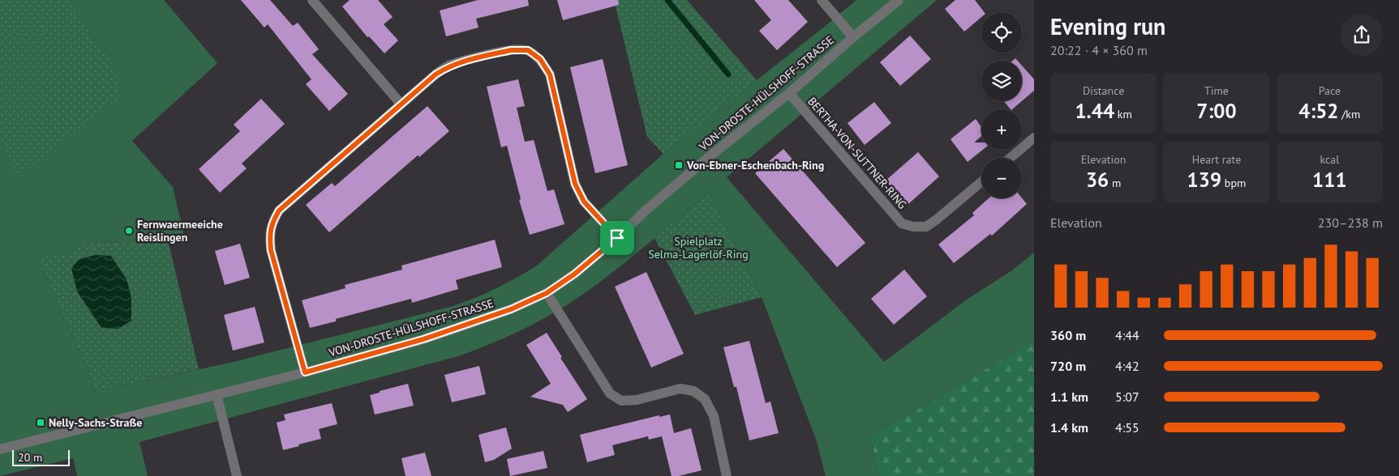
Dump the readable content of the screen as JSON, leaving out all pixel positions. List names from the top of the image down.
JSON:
{
  "streets": {
    "street": ["VON-DROSTE-HÜLSHOFF-STRASSE", "BERTHA-VON-SUTTNER-RING"]
  },
  "crossings": [
    ["VON-DROSTE-HÜLSHOFF-STRASSE", "BERTHA-VON-SUTTNER-RING"]
  ],
  "parks": ["Spielplatz Selma-Lagerlöf-Ring"],
  "places": {
    "transit": ["Von-Ebner-Eschenbach-Ring", "Nelly-Sachs-Straße"],
    "other": ["Fernwaermeeiche Reislingen"]
  },
  "scale_bar": "20 m",
  "page": {
    "heading": ["Evening run", "20:22 · 4 × 360 m"],
    "map_buttons": ["+", "−"],
    "stats": [
      ["Distance", "1.44 km"],
      ["Time", "7:00"],
      ["Pace", "4:52 /km"],
      ["Elevation", "36 m"],
      ["Heart rate", "139 bpm"],
      ["kcal", "111"]
    ],
    "chart": ["Elevation", "230–238 m"],
    "list": [
      {
        "name": "360 m",
        "note": "4:44"
      },
      {
        "name": "720 m",
        "note": "4:42"
      },
      {
        "name": "1.1 km",
        "note": "5:07"
      },
      {
        "name": "1.4 km",
        "note": "4:55"
      }
    ],
    "scale": "20 m"
  }
}
